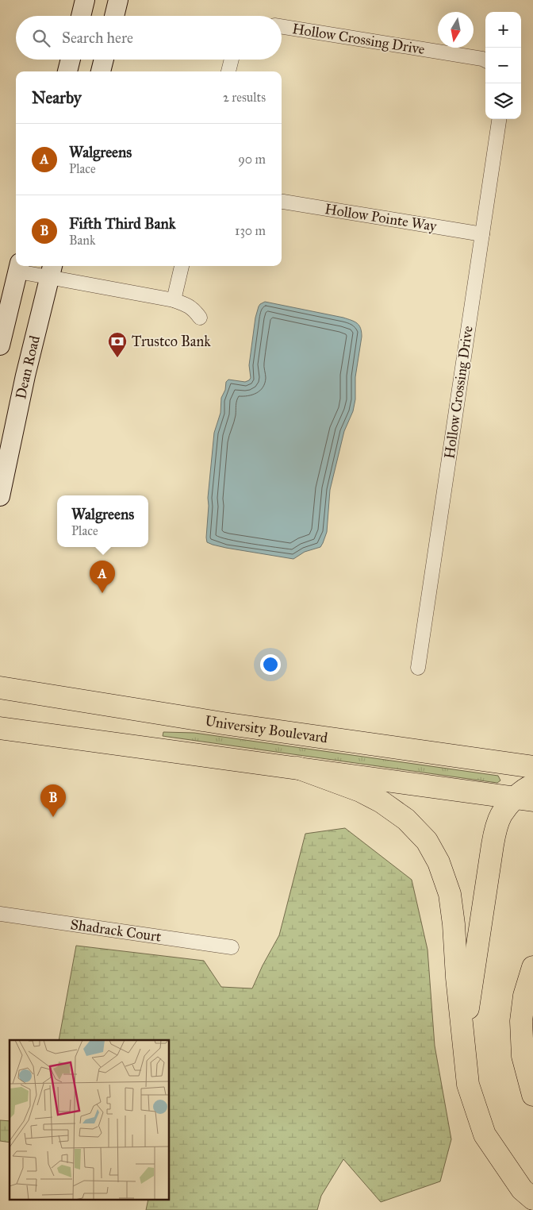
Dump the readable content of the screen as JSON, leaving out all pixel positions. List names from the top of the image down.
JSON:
{
  "streets": {
    "main road": ["Dean Road", "University Boulevard"],
    "street": ["Hollow Crossing Drive", "Hollow Pointe Way", "Shadrack Court"]
  },
  "crossings": [
    ["Hollow Crossing Drive", "Hollow Pointe Way"]
  ],
  "places": {
    "bank": ["Trustco Bank"]
  },
  "north": "bottom",
  "page": {
    "map_buttons": ["+", "−"],
    "search": "Search here",
    "heading": ["Nearby", "2 results"],
    "list": [
      {
        "mark": "A",
        "name": "Walgreens",
        "note": "Place",
        "value": "90 m"
      },
      {
        "mark": "B",
        "name": "Fifth Third Bank",
        "note": "Bank",
        "value": "130 m"
      }
    ],
    "popup": ["Walgreens", "Place"],
    "pins": ["A", "B"]
  }
}
